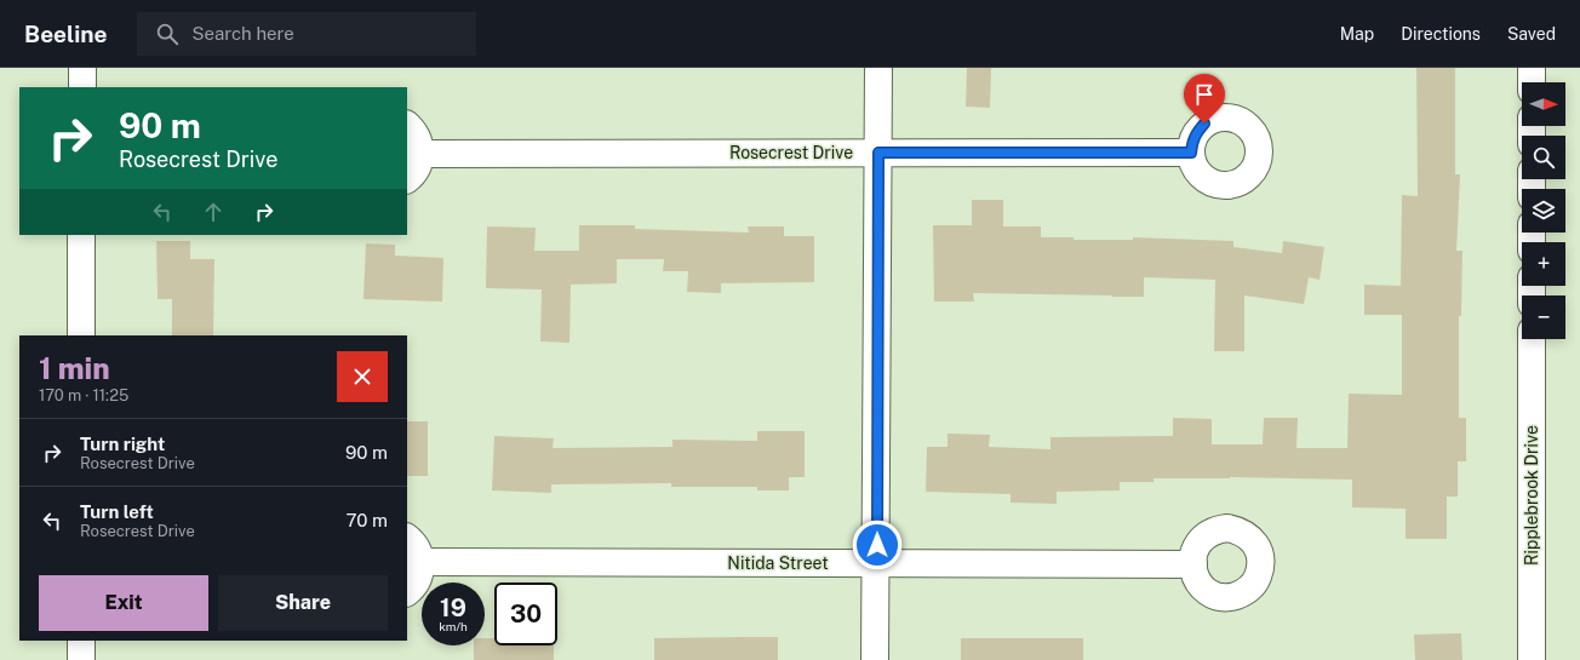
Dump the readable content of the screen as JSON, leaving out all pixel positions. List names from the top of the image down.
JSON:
{
  "streets": {
    "street": ["Rosecrest Drive", "Ripplebrook Drive", "Nitida Street"]
  },
  "north": "right",
  "page": {
    "header": "Beeline",
    "search": "Search here",
    "nav": ["Map", "Directions", "Saved"],
    "map_buttons": ["+", "−"],
    "turn": ["90 m", "Rosecrest Drive"],
    "heading": ["1 min", "170 m · 11:25"],
    "list": [
      {
        "name": "Turn right",
        "note": "Rosecrest Drive",
        "value": "90 m"
      },
      {
        "name": "Turn left",
        "note": "Rosecrest Drive",
        "value": "70 m"
      }
    ],
    "buttons": ["Exit", "Share"],
    "speed": "19 km/h",
    "limit": "30"
  }
}
